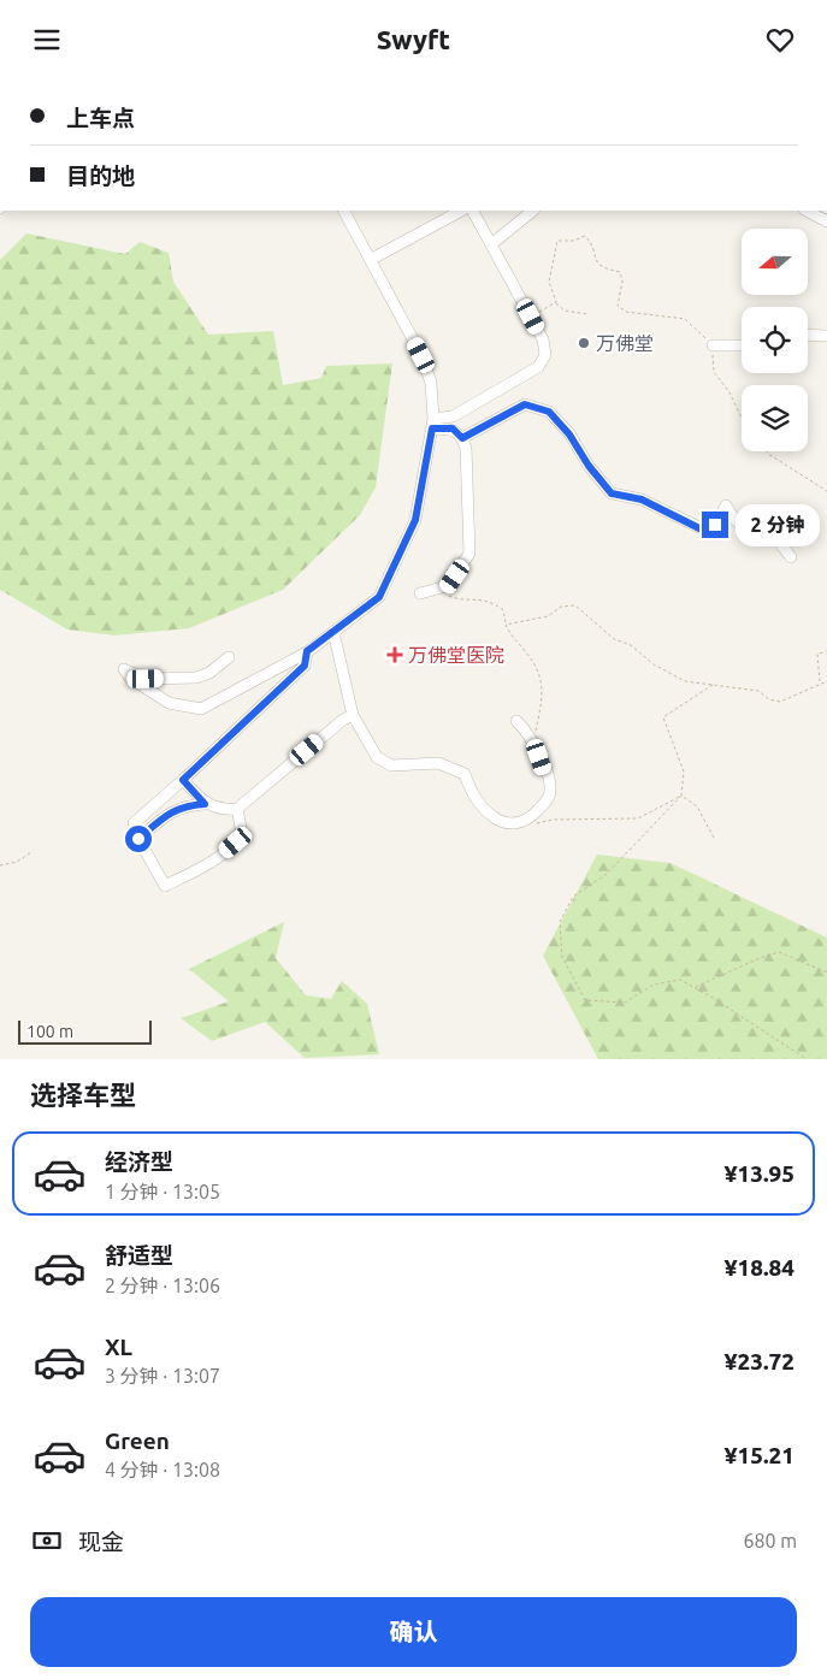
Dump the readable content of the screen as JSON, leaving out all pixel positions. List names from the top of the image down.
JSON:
{
  "places": {
    "other": ["万佛堂"],
    "health": ["万佛堂医院"]
  },
  "scale_bar": "100 m",
  "north": "left",
  "page": {
    "header": "Swyft",
    "banner": ["上车点", "目的地"],
    "bubble": "2 分钟",
    "scale": "100 m",
    "heading": "选择车型",
    "list": [
      {
        "name": "经济型",
        "note": "1 分钟 · 13:05",
        "value": "¥13.95"
      },
      {
        "name": "舒适型",
        "note": "2 分钟 · 13:06",
        "value": "¥18.84"
      },
      {
        "name": "XL",
        "note": "3 分钟 · 13:07",
        "value": "¥23.72"
      },
      {
        "name": "Green",
        "note": "4 分钟 · 13:08",
        "value": "¥15.21"
      }
    ],
    "pay": ["现金", "680 m"],
    "buttons": "确认"
  }
}
